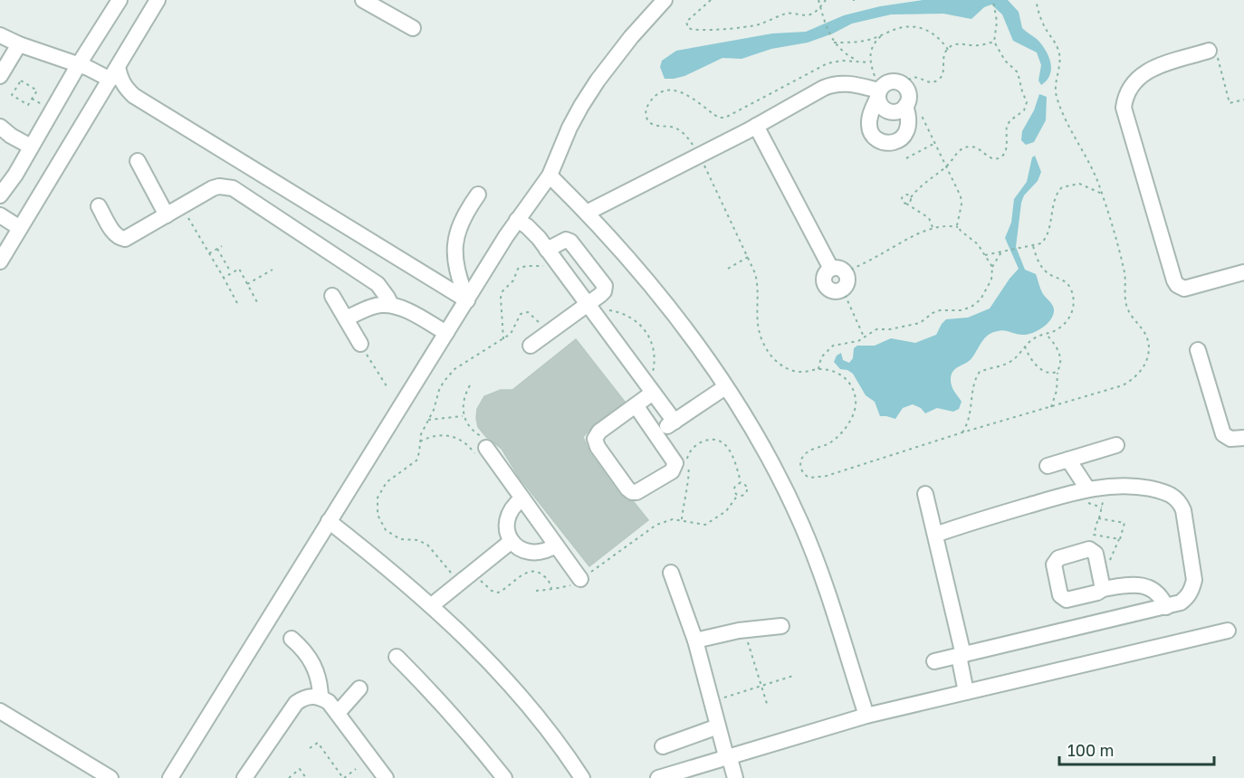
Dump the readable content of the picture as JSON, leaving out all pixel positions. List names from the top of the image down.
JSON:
{
  "scale_bar": "100 m"
}
